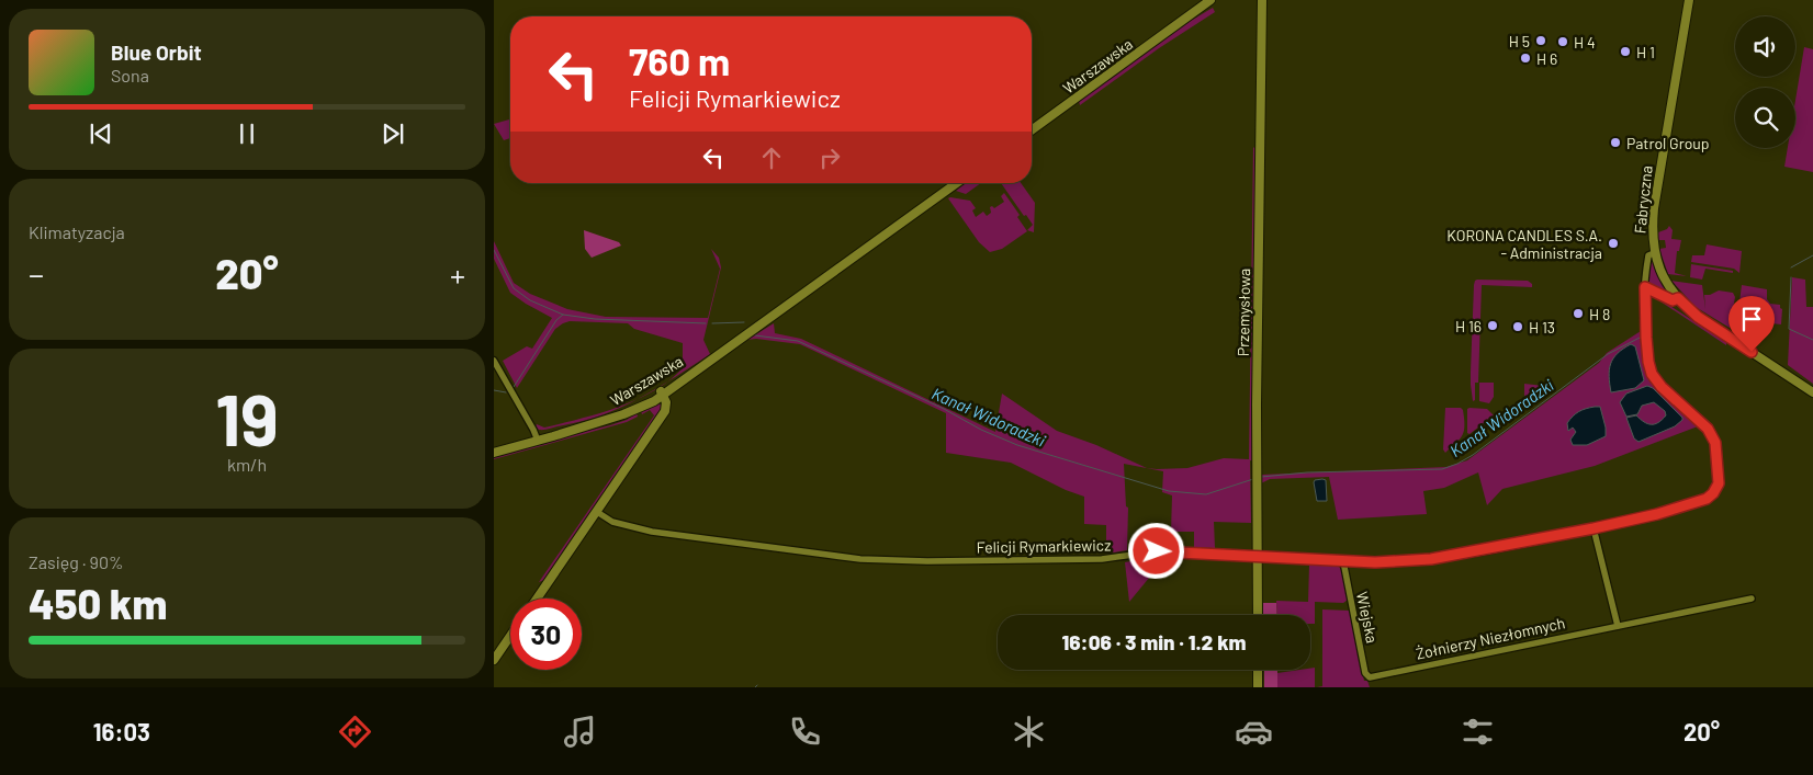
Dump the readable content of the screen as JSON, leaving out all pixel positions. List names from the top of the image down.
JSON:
{
  "streets": {
    "street": [
      "Warszawska",
      "Fabryczna",
      "Przemysłowa",
      "Felicji Rymarkiewicz",
      "Wiejska",
      "Żołnierzy Niezłomnych"
    ]
  },
  "crossings": [
    ["Fabryczna", "Felicji Rymarkiewicz"],
    ["Przemysłowa", "Felicji Rymarkiewicz"],
    ["Felicji Rymarkiewicz", "Wiejska"],
    ["Wiejska", "Żołnierzy Niezłomnych"]
  ],
  "water": ["Kanał Widoradzki"],
  "places": [
    "H 5",
    "H 4",
    "H 1",
    "H 6",
    "Patrol Group",
    "KORONA CANDLES S.A. - Administracja",
    "H 8",
    "H 16",
    "H 13"
  ],
  "page": {
    "turn": ["760 m", "Felicji Rymarkiewicz"],
    "song": ["Blue Orbit", "Sona"],
    "tile": [
      "Klimatyzacja",
      ["19", "km/h"],
      ["Zasięg · 90%", "450 km"]
    ],
    "heat": ["−", "20°", "+"],
    "limit": "30",
    "trip": "16:06 · 3 min · 1.2 km",
    "tabs": ["16:03", "20°"]
  }
}
